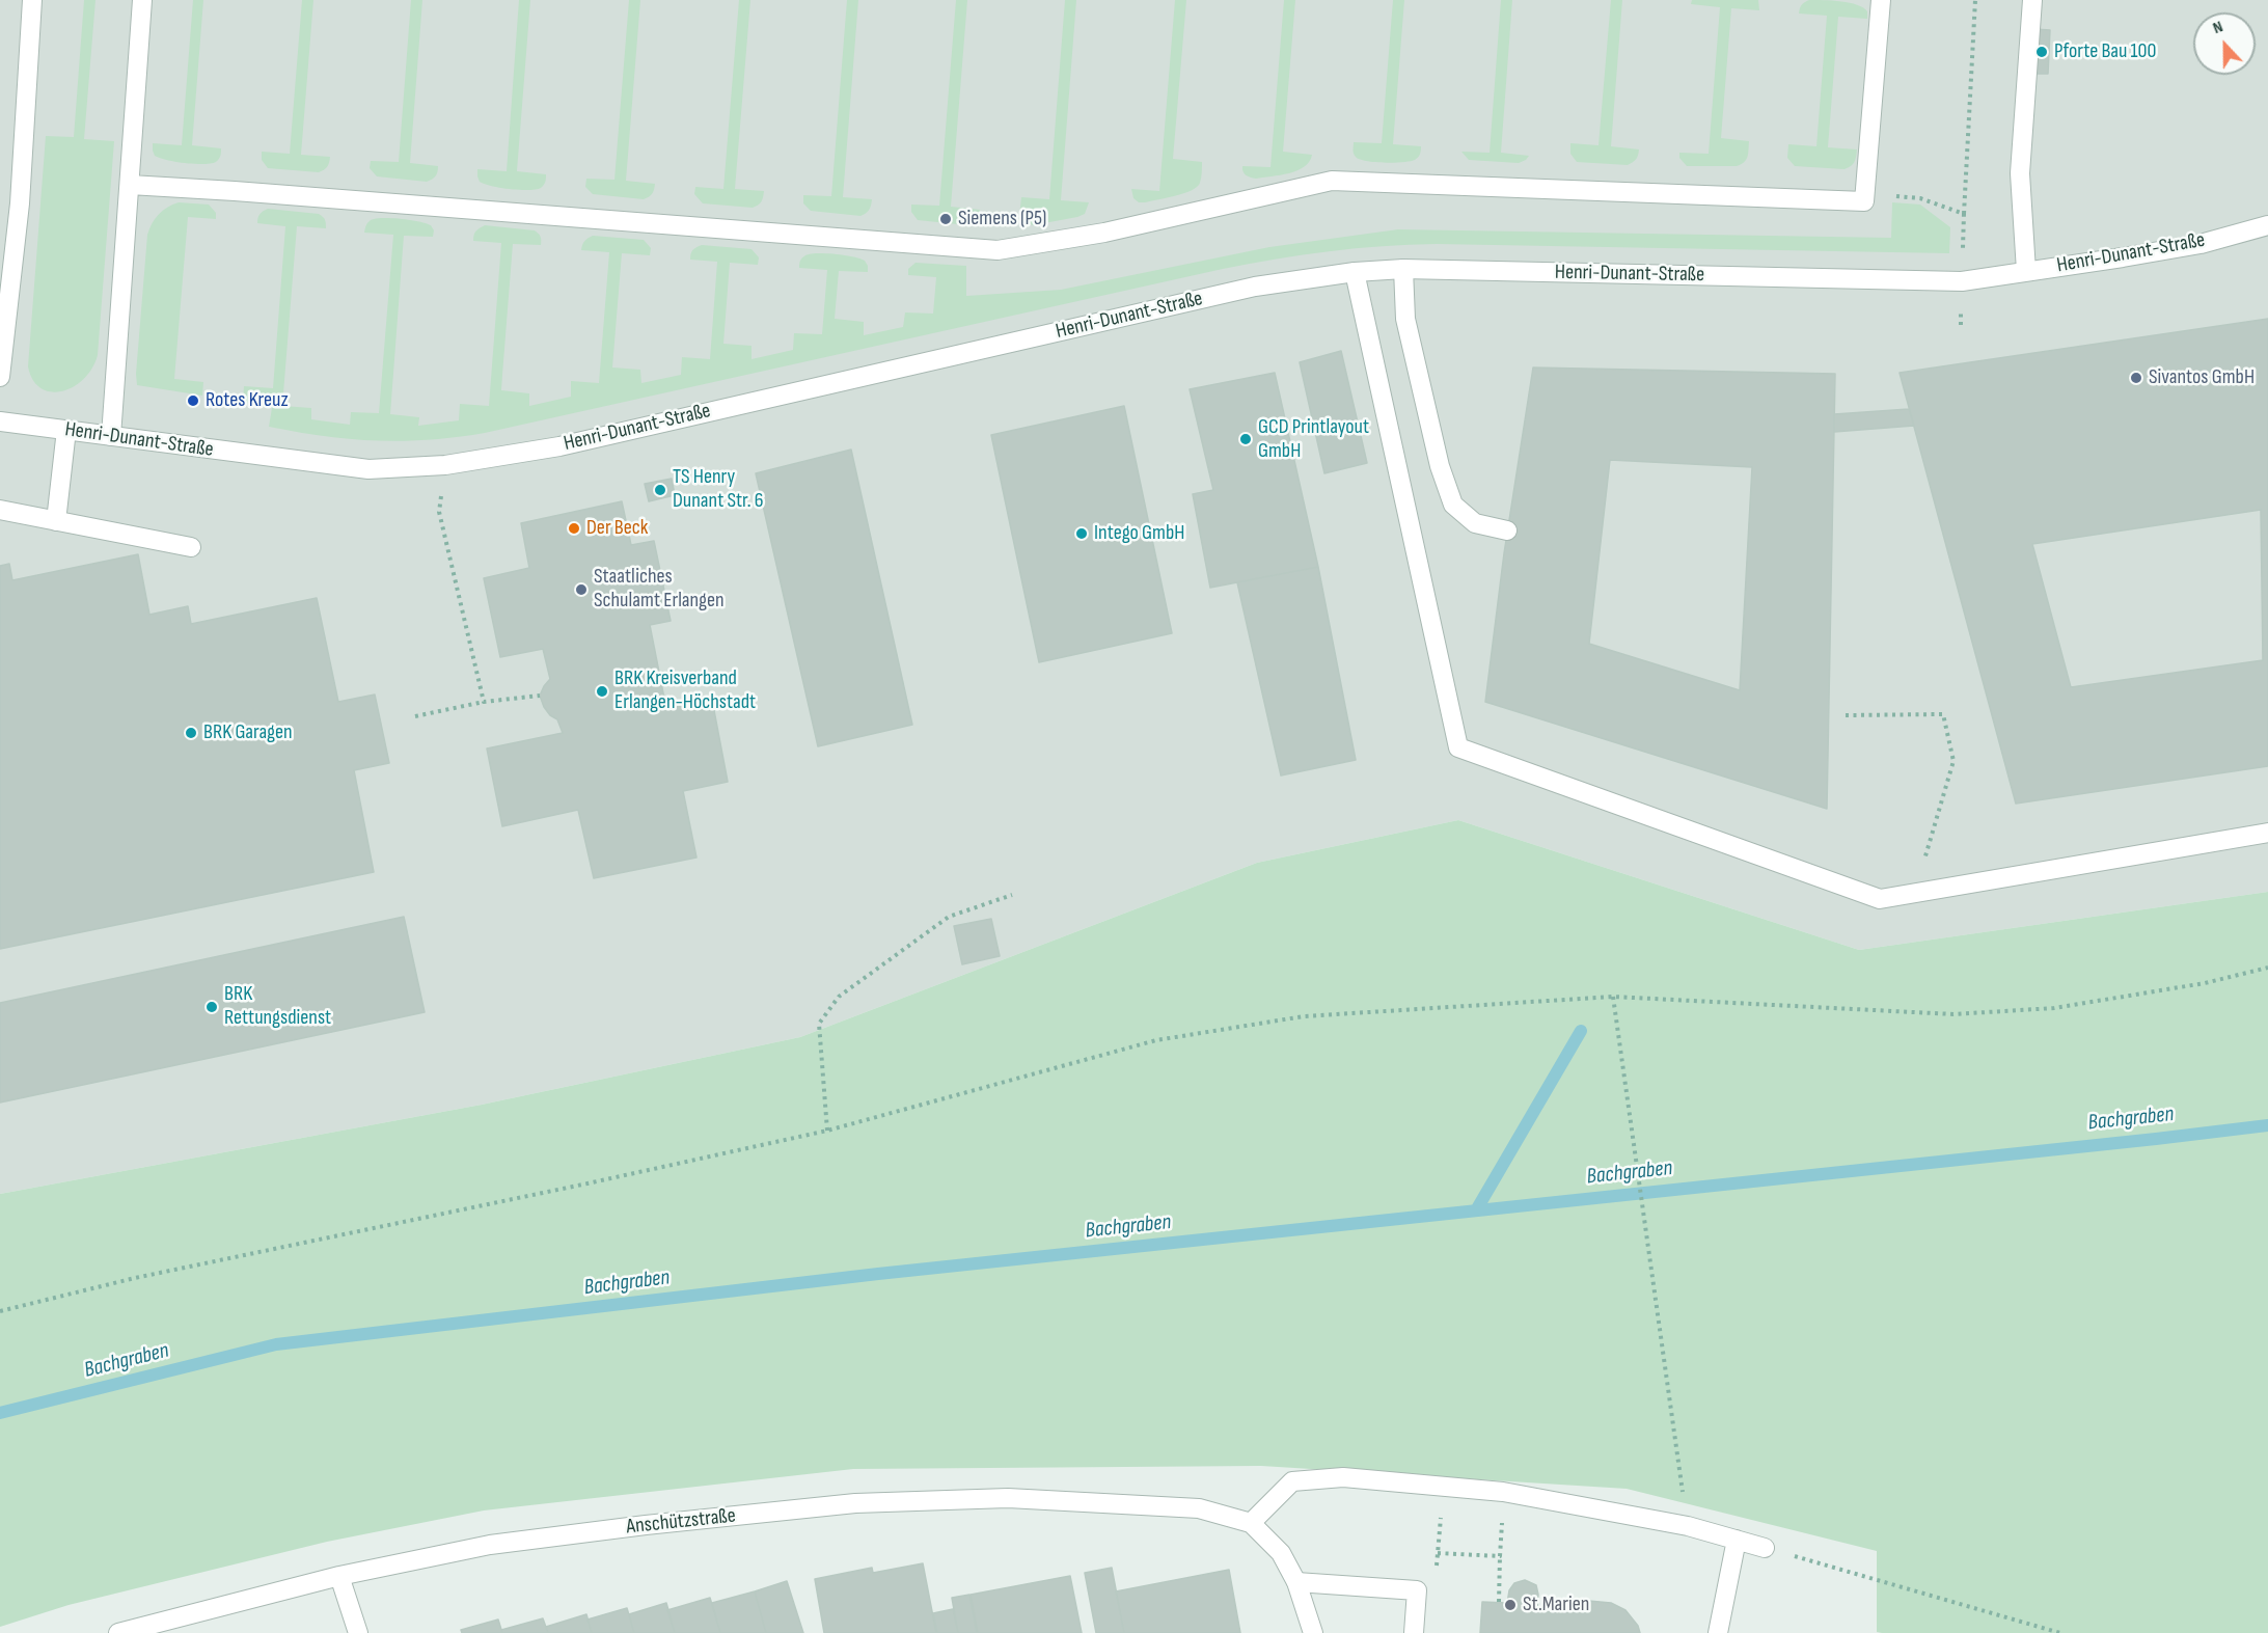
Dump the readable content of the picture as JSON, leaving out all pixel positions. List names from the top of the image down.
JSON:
{
  "streets": {
    "street": ["Henri-Dunant-Straße", "Anschützstraße"]
  },
  "water": ["Bachgraben"],
  "places": [
    "Pforte Bau 100",
    "Siemens (P5)",
    "Sivantos GmbH",
    "Rotes Kreuz",
    "GCD Printlayout GmbH",
    "TS Henry Dunant Str. 6",
    "Der Beck",
    "Intego GmbH",
    "Staatliches Schulamt Erlangen",
    "BRK Kreisverband Erlangen-Höchstadt",
    "BRK Garagen",
    "BRK Rettungsdienst",
    "St.Marien"
  ],
  "north": "top"
}
